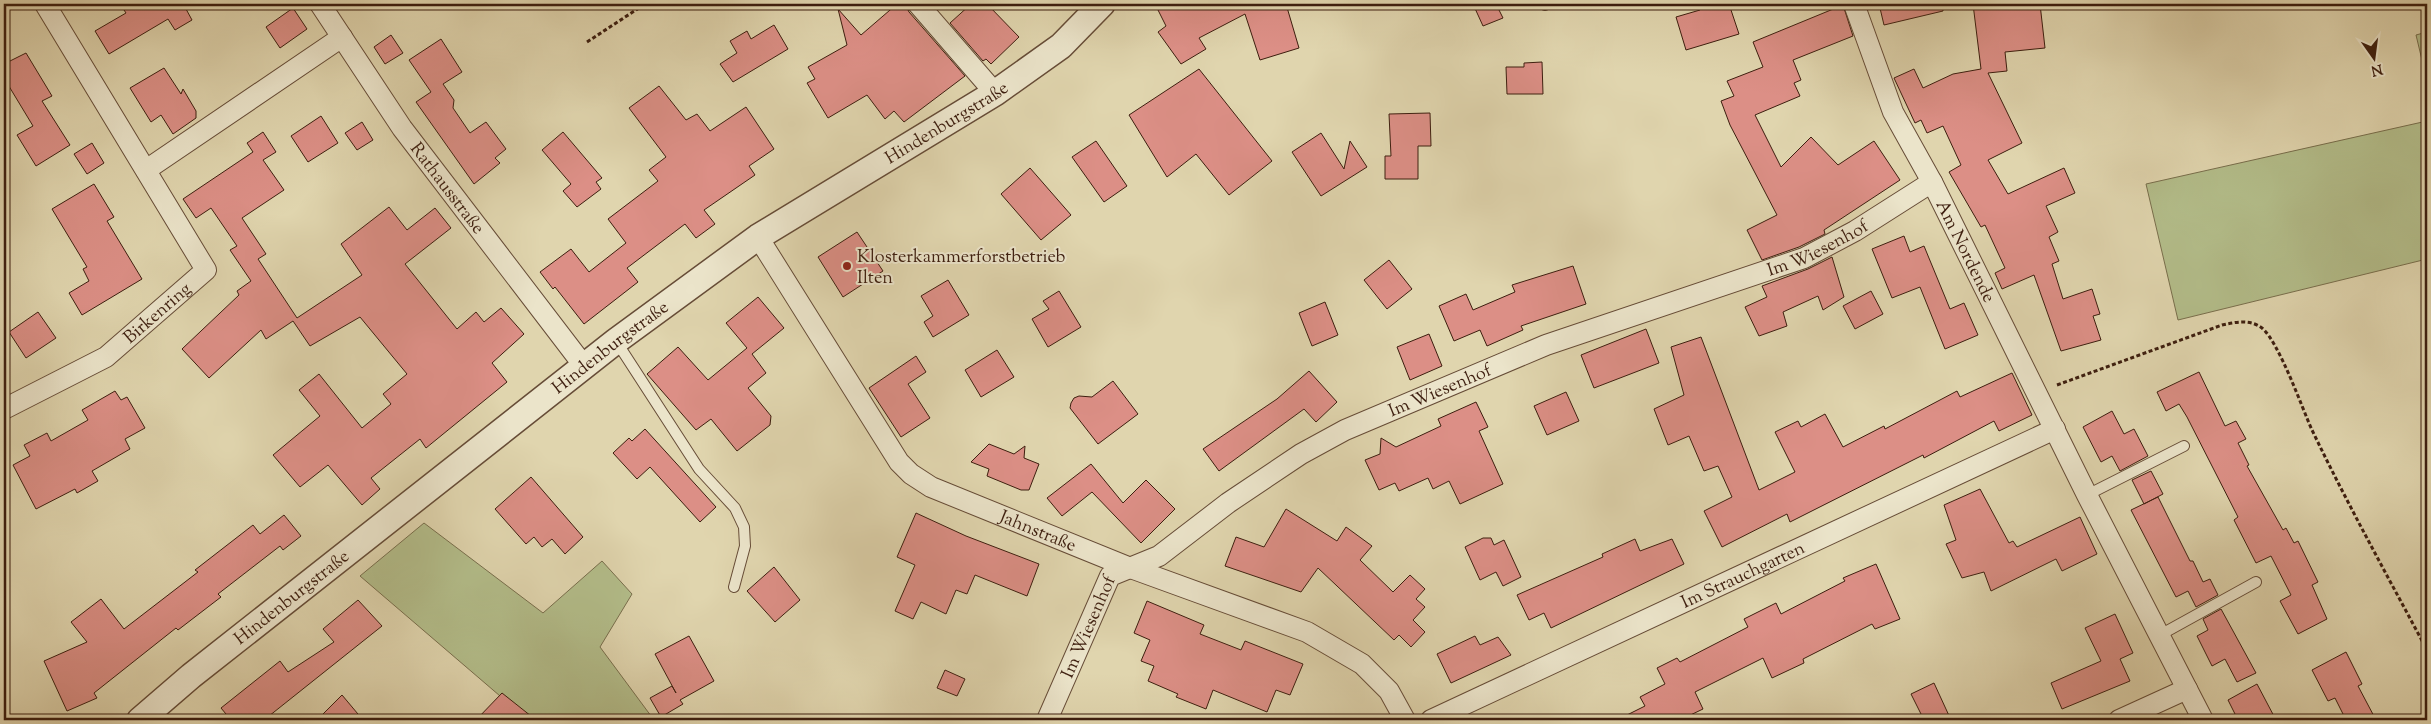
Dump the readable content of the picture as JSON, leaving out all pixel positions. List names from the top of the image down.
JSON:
{
  "streets": {
    "street": [
      "Hindenburgstraße",
      "Rathausstraße",
      "Im Wiesenhof",
      "Am Nordende",
      "Birkenring",
      "Jahnstraße",
      "Im Strauchgarten"
    ]
  },
  "crossings": [
    ["Hindenburgstraße", "Rathausstraße"],
    ["Hindenburgstraße", "Jahnstraße"],
    ["Im Wiesenhof", "Am Nordende"],
    ["Im Wiesenhof", "Jahnstraße"],
    ["Am Nordende", "Im Strauchgarten"]
  ],
  "places": ["Klosterkammerforstbetrieb Ilten"],
  "north": "bottom"
}
